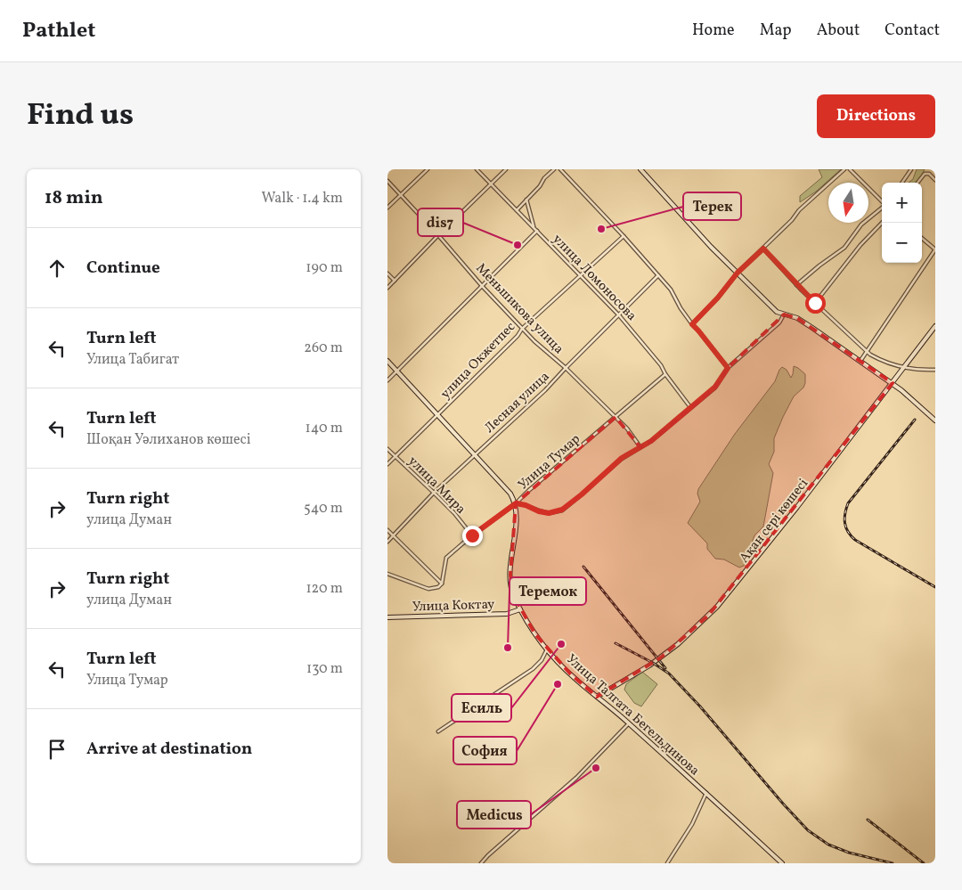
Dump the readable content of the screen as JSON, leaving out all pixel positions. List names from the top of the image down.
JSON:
{
  "streets": {
    "street": [
      "улица Ломоносова",
      "Меньшикова улица",
      "улица Окжетпес",
      "Лесная улица",
      "Улица Тумар",
      "улица Мира",
      "Ақан сері көшесі",
      "Улица Коктау",
      "Улица Талгата Бегельдинова"
    ]
  },
  "crossings": [
    ["улица Ломоносова", "улица Окжетпес"],
    ["улица Ломоносова", "Лесная улица"],
    ["улица Ломоносова", "Улица Тумар"],
    ["Меньшикова улица", "улица Окжетпес"],
    ["Меньшикова улица", "Лесная улица"],
    ["Меньшикова улица", "Улица Тумар"],
    ["улица Окжетпес", "улица Мира"],
    ["Лесная улица", "улица Мира"],
    ["Улица Тумар", "улица Мира"],
    ["Улица Тумар", "Улица Талгата Бегельдинова"],
    ["Ақан сері көшесі", "Улица Талгата Бегельдинова"],
    ["Улица Коктау", "Улица Талгата Бегельдинова"]
  ],
  "places": [
    "Терек",
    "dis7",
    "Есиль",
    "Теремок",
    "София",
    "Medicus"
  ],
  "north": "bottom",
  "page": {
    "header": "Pathlet",
    "nav": [
      "Home",
      "Map",
      "About",
      "Contact"
    ],
    "title": "Find us",
    "buttons": "Directions",
    "heading": ["18 min", "Walk · 1.4 km"],
    "map_buttons": ["+", "−"],
    "list": [
      ["Continue", "190 m"],
      ["Turn left", "Улица Табигат", "260 m"],
      ["Turn left", "Шоқан Уәлиханов көшесі", "140 m"],
      ["Turn right", "улица Думан", "540 m"],
      ["Turn right", "улица Думан", "120 m"],
      ["Turn left", "Улица Тумар", "130 m"],
      "Arrive at destination"
    ]
  }
}
